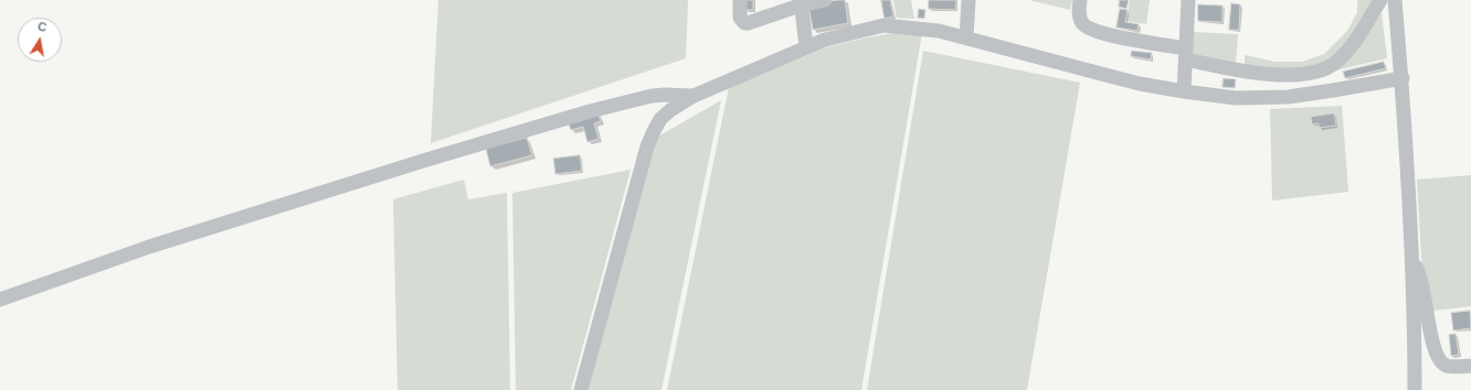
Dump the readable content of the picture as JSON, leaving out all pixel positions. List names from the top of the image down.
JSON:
{
  "north": "top"
}
